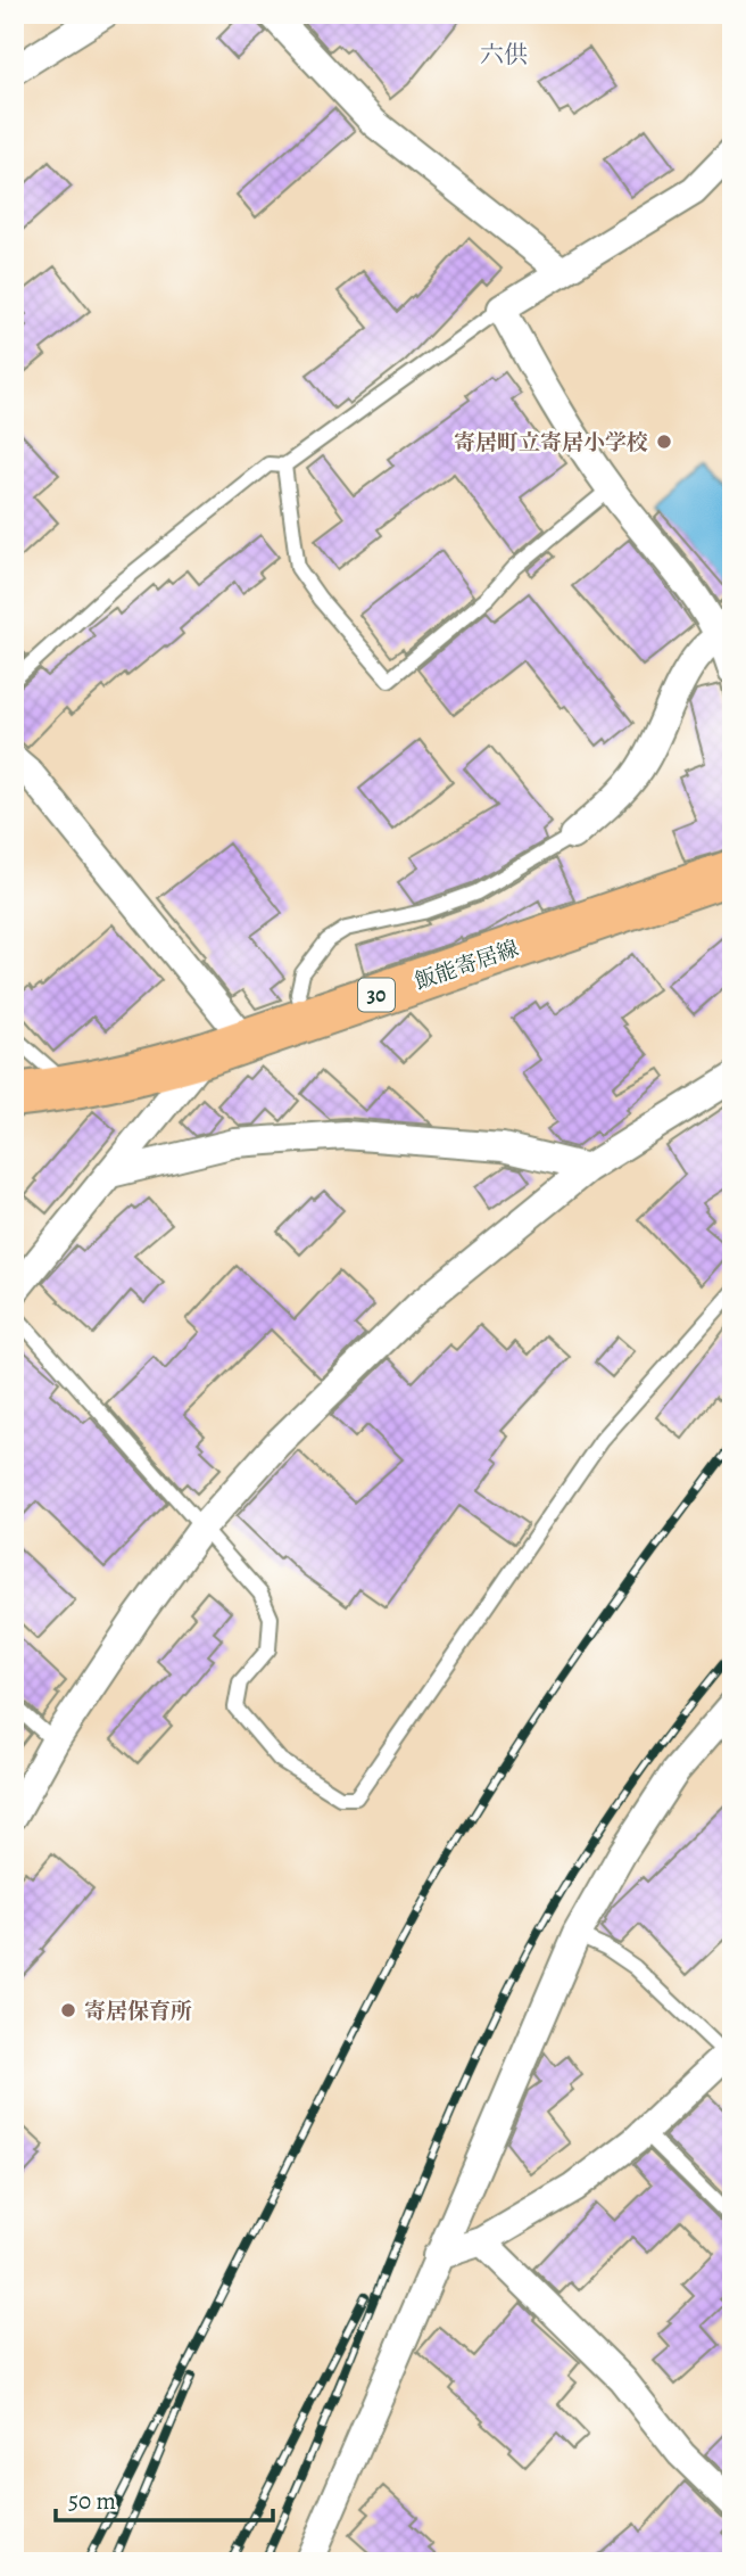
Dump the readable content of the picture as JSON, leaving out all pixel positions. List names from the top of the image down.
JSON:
{
  "streets": {
    "main road": ["飯能寄居線", "30"]
  },
  "districts": ["六供"],
  "places": ["寄居町立寄居小学校", "寄居保育所"],
  "scale_bar": "50 m"
}
